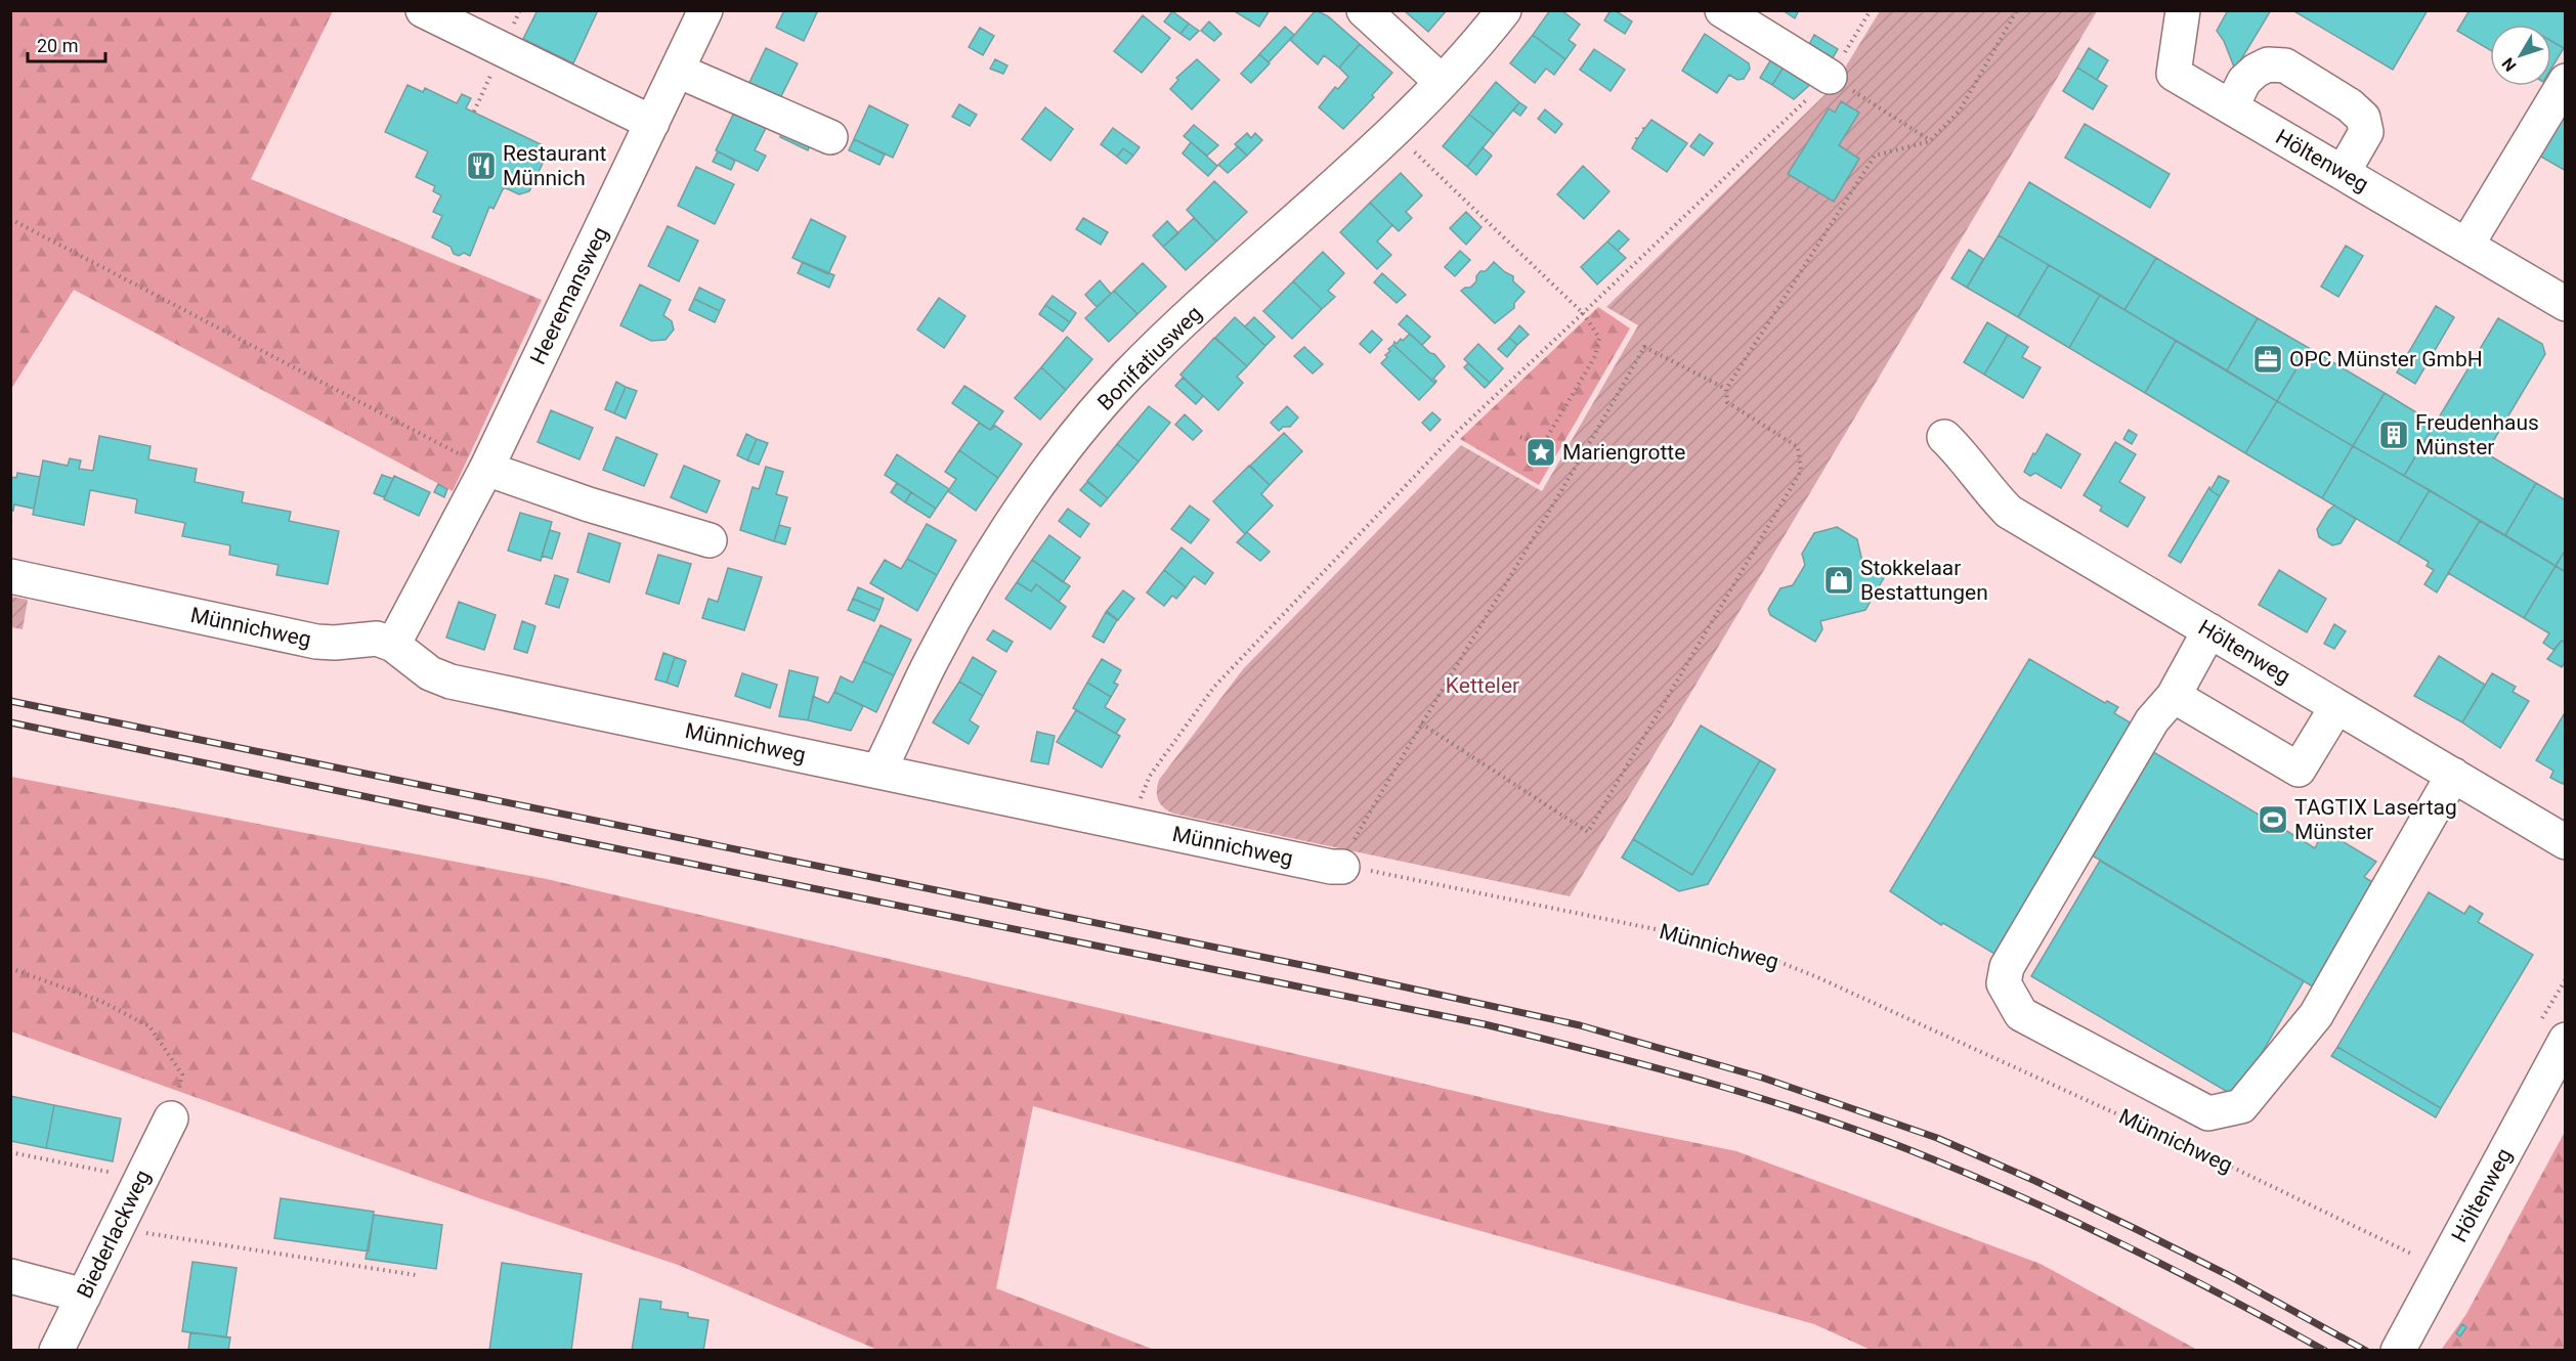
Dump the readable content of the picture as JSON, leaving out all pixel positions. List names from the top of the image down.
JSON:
{
  "streets": {
    "street": [
      "Höltenweg",
      "Heeremansweg",
      "Bonifatiusweg",
      "Münnichweg",
      "Biederlackweg"
    ]
  },
  "crossings": [
    ["Heeremansweg", "Münnichweg"],
    ["Bonifatiusweg", "Münnichweg"]
  ],
  "parks": ["Ketteler"],
  "places": {
    "restaurant": ["Restaurant Münnich"],
    "office": ["OPC Münster GmbH"],
    "building": ["Freudenhaus Münster"],
    "place": ["Mariengrotte"],
    "shop": ["Stokkelaar Bestattungen"],
    "sports": ["TAGTIX Lasertag Münster"]
  },
  "scale_bar": "20 m",
  "north": "bottom left"
}
